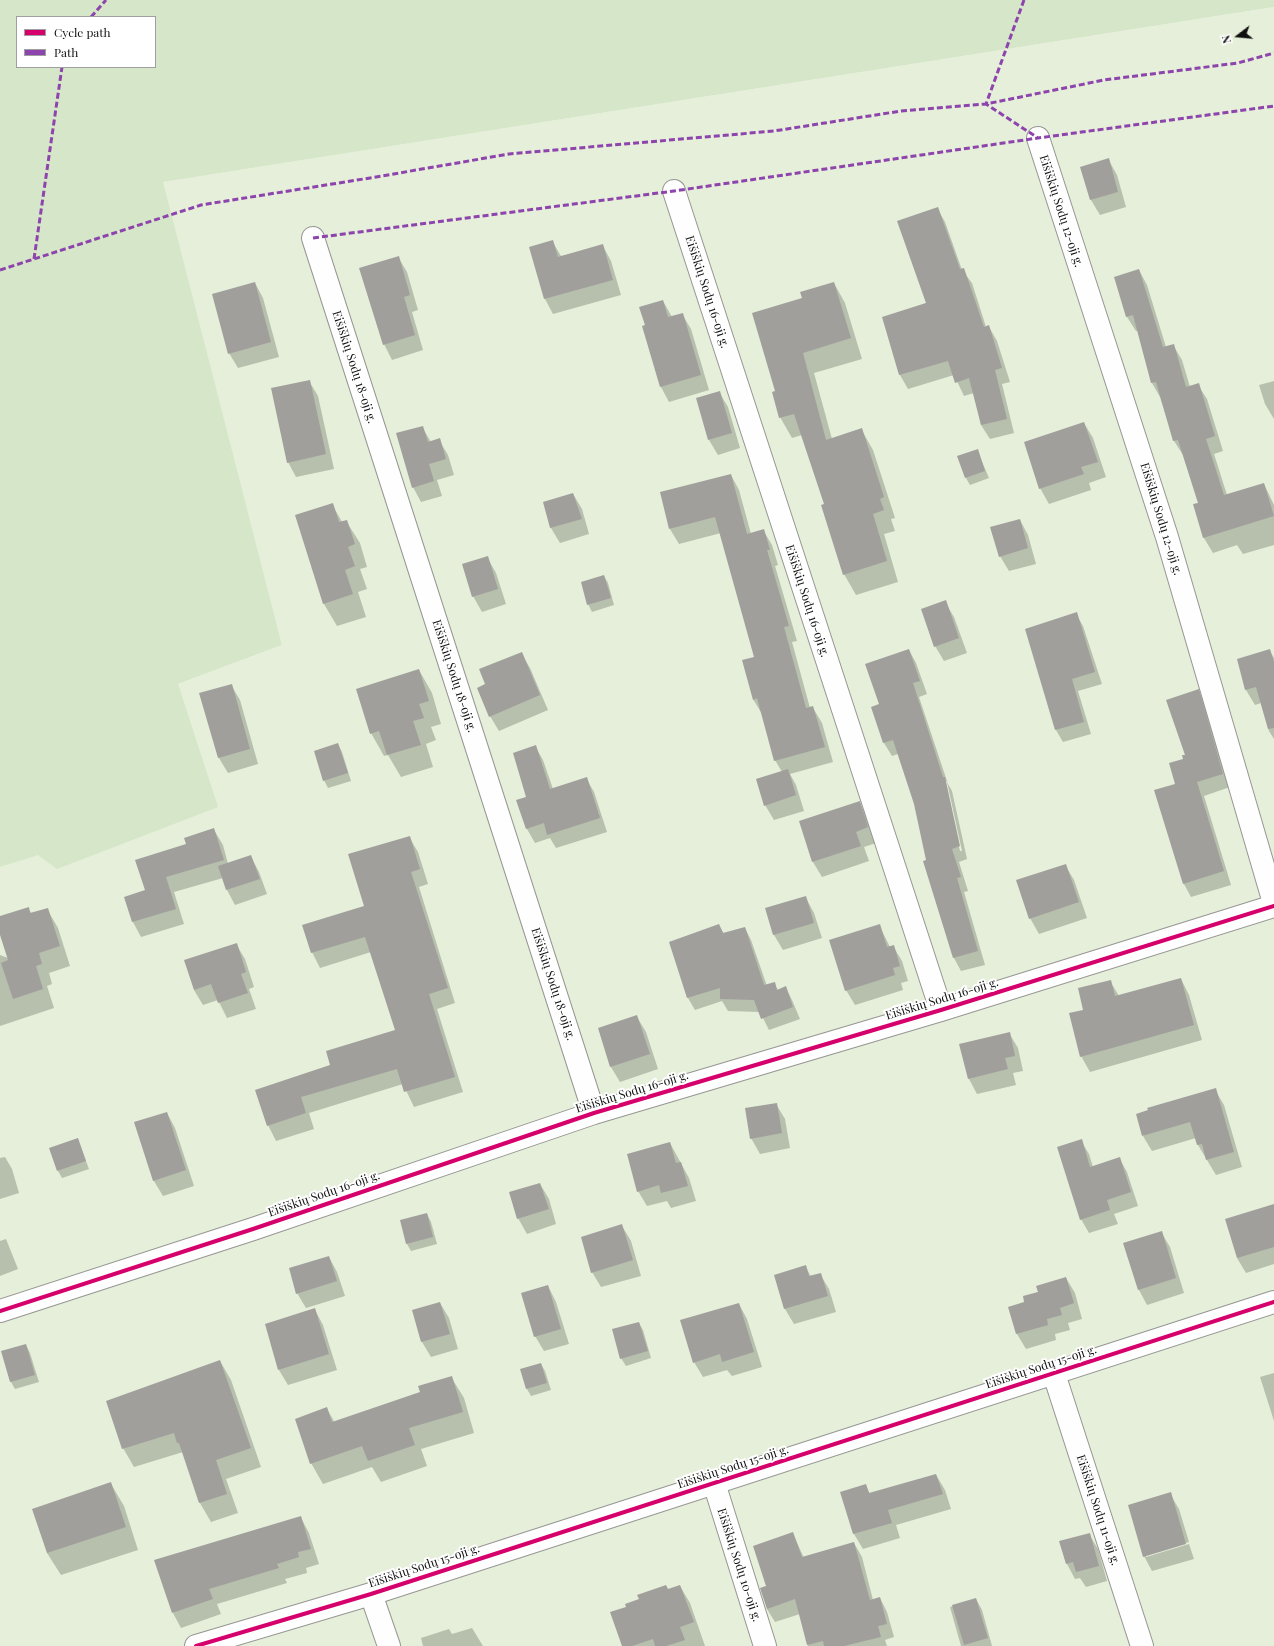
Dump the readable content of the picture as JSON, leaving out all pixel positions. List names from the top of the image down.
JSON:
{
  "streets": {
    "street": [
      "Eišiškių Sodų 12-oji g.",
      "Eišiškių Sodų 16-oji g.",
      "Eišiškių Sodų 18-oji g.",
      "Eišiškių Sodų 15-oji g.",
      "Eišiškių Sodų 11-oji g.",
      "Eišiškių Sodų 10-oji g."
    ]
  },
  "crossings": [
    ["Eišiškių Sodų 16-oji g.", "Eišiškių Sodų 18-oji g."],
    ["Eišiškių Sodų 15-oji g.", "Eišiškių Sodų 11-oji g."],
    ["Eišiškių Sodų 15-oji g.", "Eišiškių Sodų 10-oji g."]
  ],
  "legend": ["Cycle path", "Path"],
  "north": "left"
}
